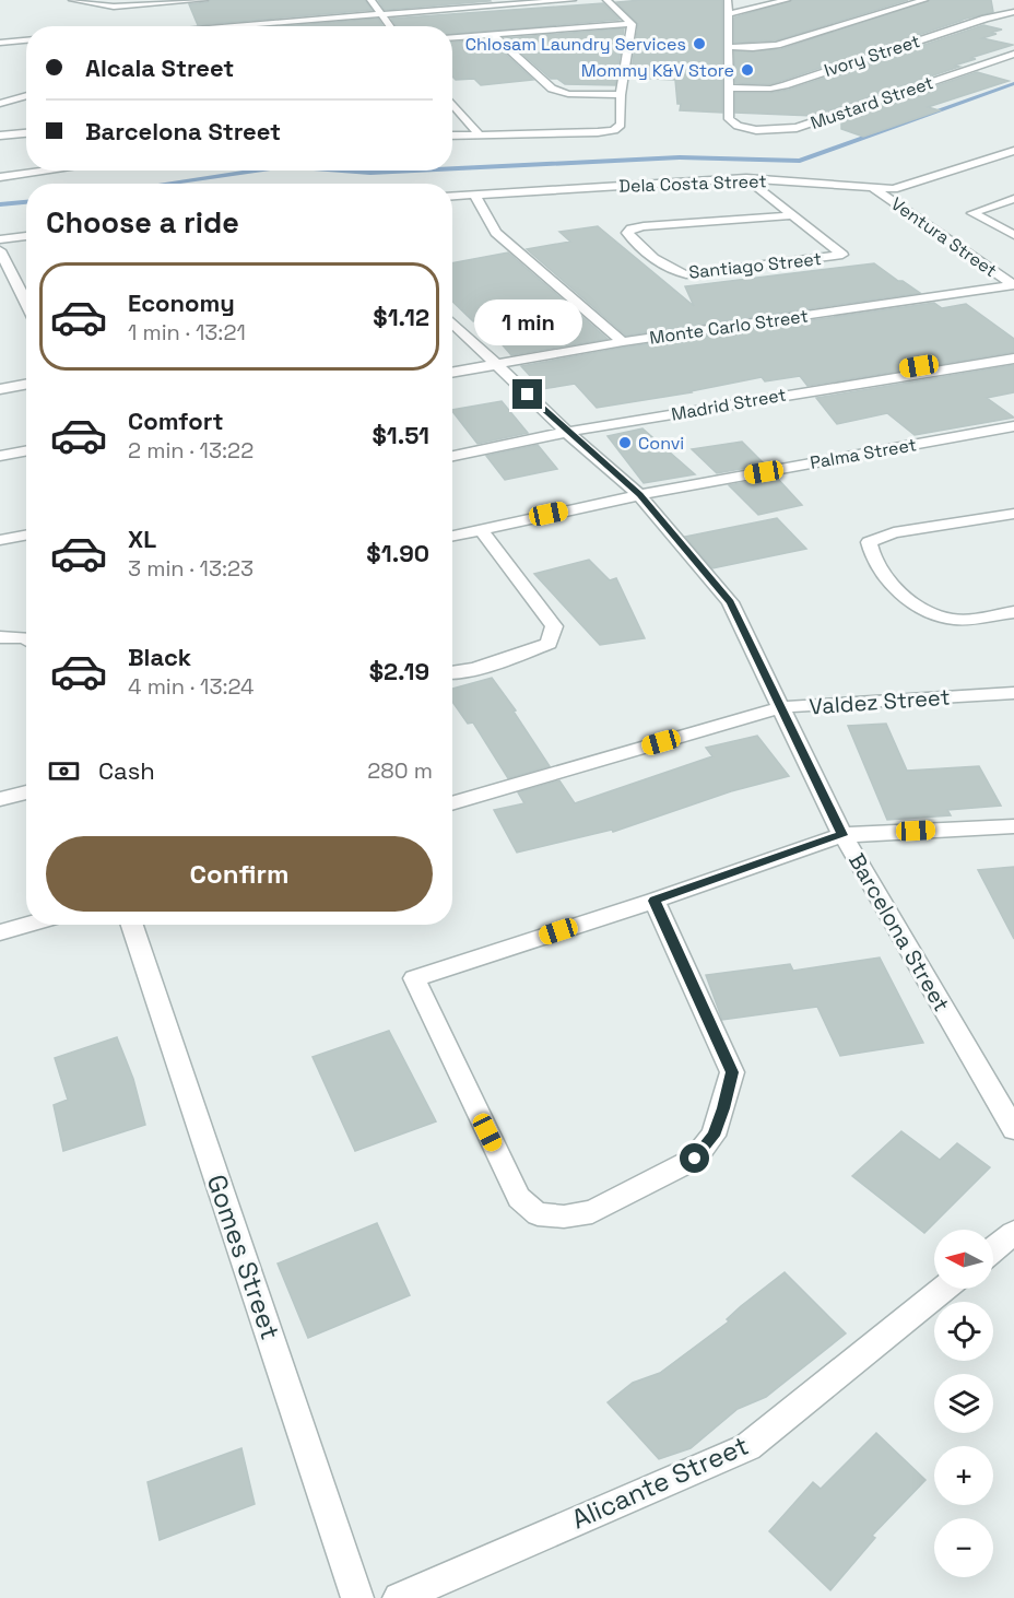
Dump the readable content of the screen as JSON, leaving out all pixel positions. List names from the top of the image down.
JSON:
{
  "streets": {
    "street": [
      "Ivory Street",
      "Mustard Street",
      "Dela Costa Street",
      "Ventura Street",
      "Santiago Street",
      "Monte Carlo Street",
      "Madrid Street",
      "Palma Street",
      "Valdez Street",
      "Barcelona Street",
      "Gomes Street",
      "Alicante Street"
    ]
  },
  "crossings": [
    ["Ivory Street", "Mustard Street"],
    ["Dela Costa Street", "Ventura Street"],
    ["Dela Costa Street", "Santiago Street"],
    ["Ventura Street", "Monte Carlo Street"],
    ["Monte Carlo Street", "Barcelona Street"],
    ["Madrid Street", "Barcelona Street"],
    ["Palma Street", "Barcelona Street"],
    ["Valdez Street", "Barcelona Street"]
  ],
  "places": ["Chlosam Laundry Services", "Mommy K&V Store", "Convi"],
  "north": "left",
  "page": {
    "banner": ["Alcala Street", "Barcelona Street"],
    "heading": "Choose a ride",
    "list": [
      {
        "name": "Economy",
        "note": "1 min · 13:21",
        "value": "$1.12"
      },
      {
        "name": "Comfort",
        "note": "2 min · 13:22",
        "value": "$1.51"
      },
      {
        "name": "XL",
        "note": "3 min · 13:23",
        "value": "$1.90"
      },
      {
        "name": "Black",
        "note": "4 min · 13:24",
        "value": "$2.19"
      }
    ],
    "bubble": "1 min",
    "pay": ["Cash", "280 m"],
    "buttons": "Confirm",
    "map_buttons": ["+", "−"]
  }
}
